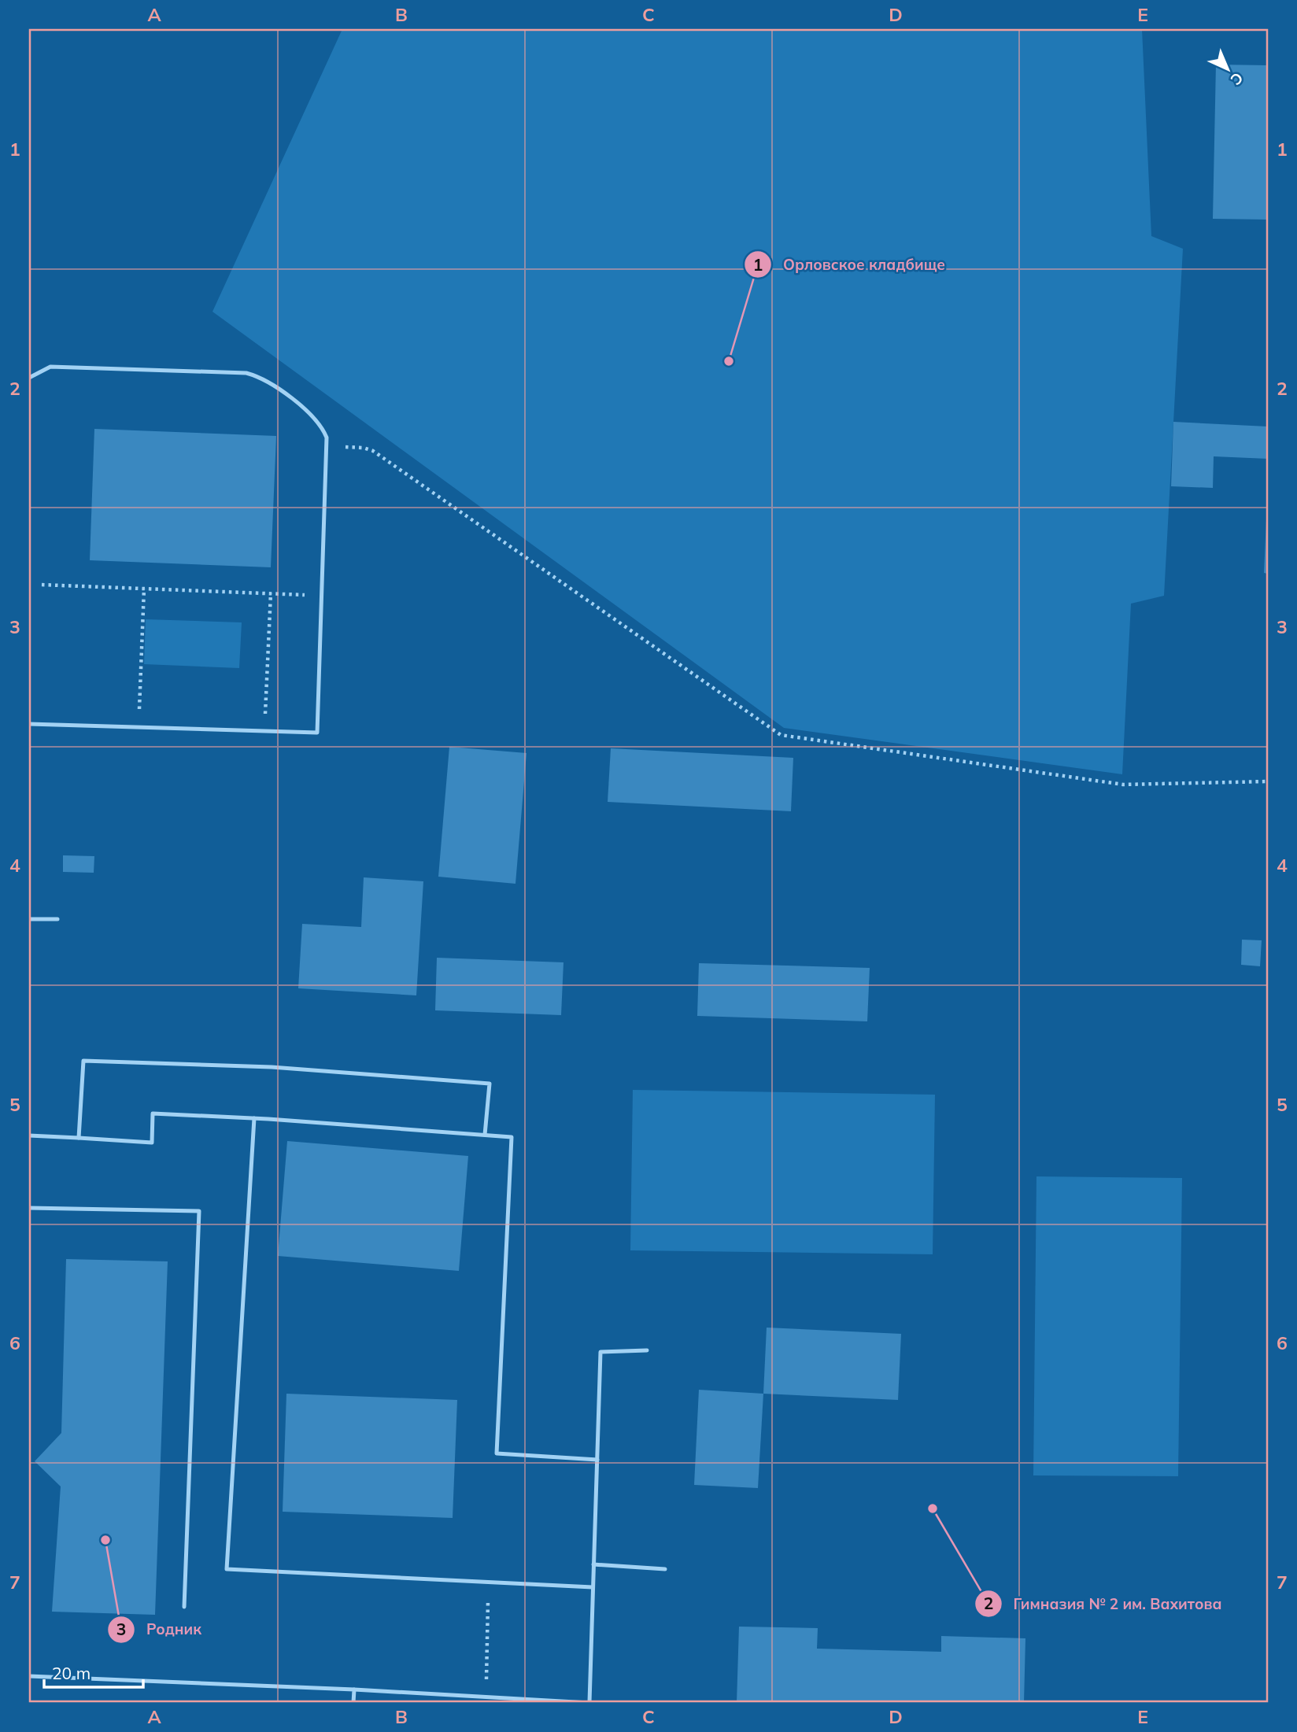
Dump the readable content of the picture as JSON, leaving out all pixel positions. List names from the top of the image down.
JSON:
{
  "places": ["Орловское кладбище", "Гимназия № 2 им. Вахитова", "Родник"],
  "scale_bar": "20 m",
  "north": "bottom right",
  "grid": {
    "columns": [
      "A",
      "B",
      "C",
      "D",
      "E"
    ],
    "rows": [
      "1",
      "2",
      "3",
      "4",
      "5",
      "6",
      "7"
    ]
  }
}
